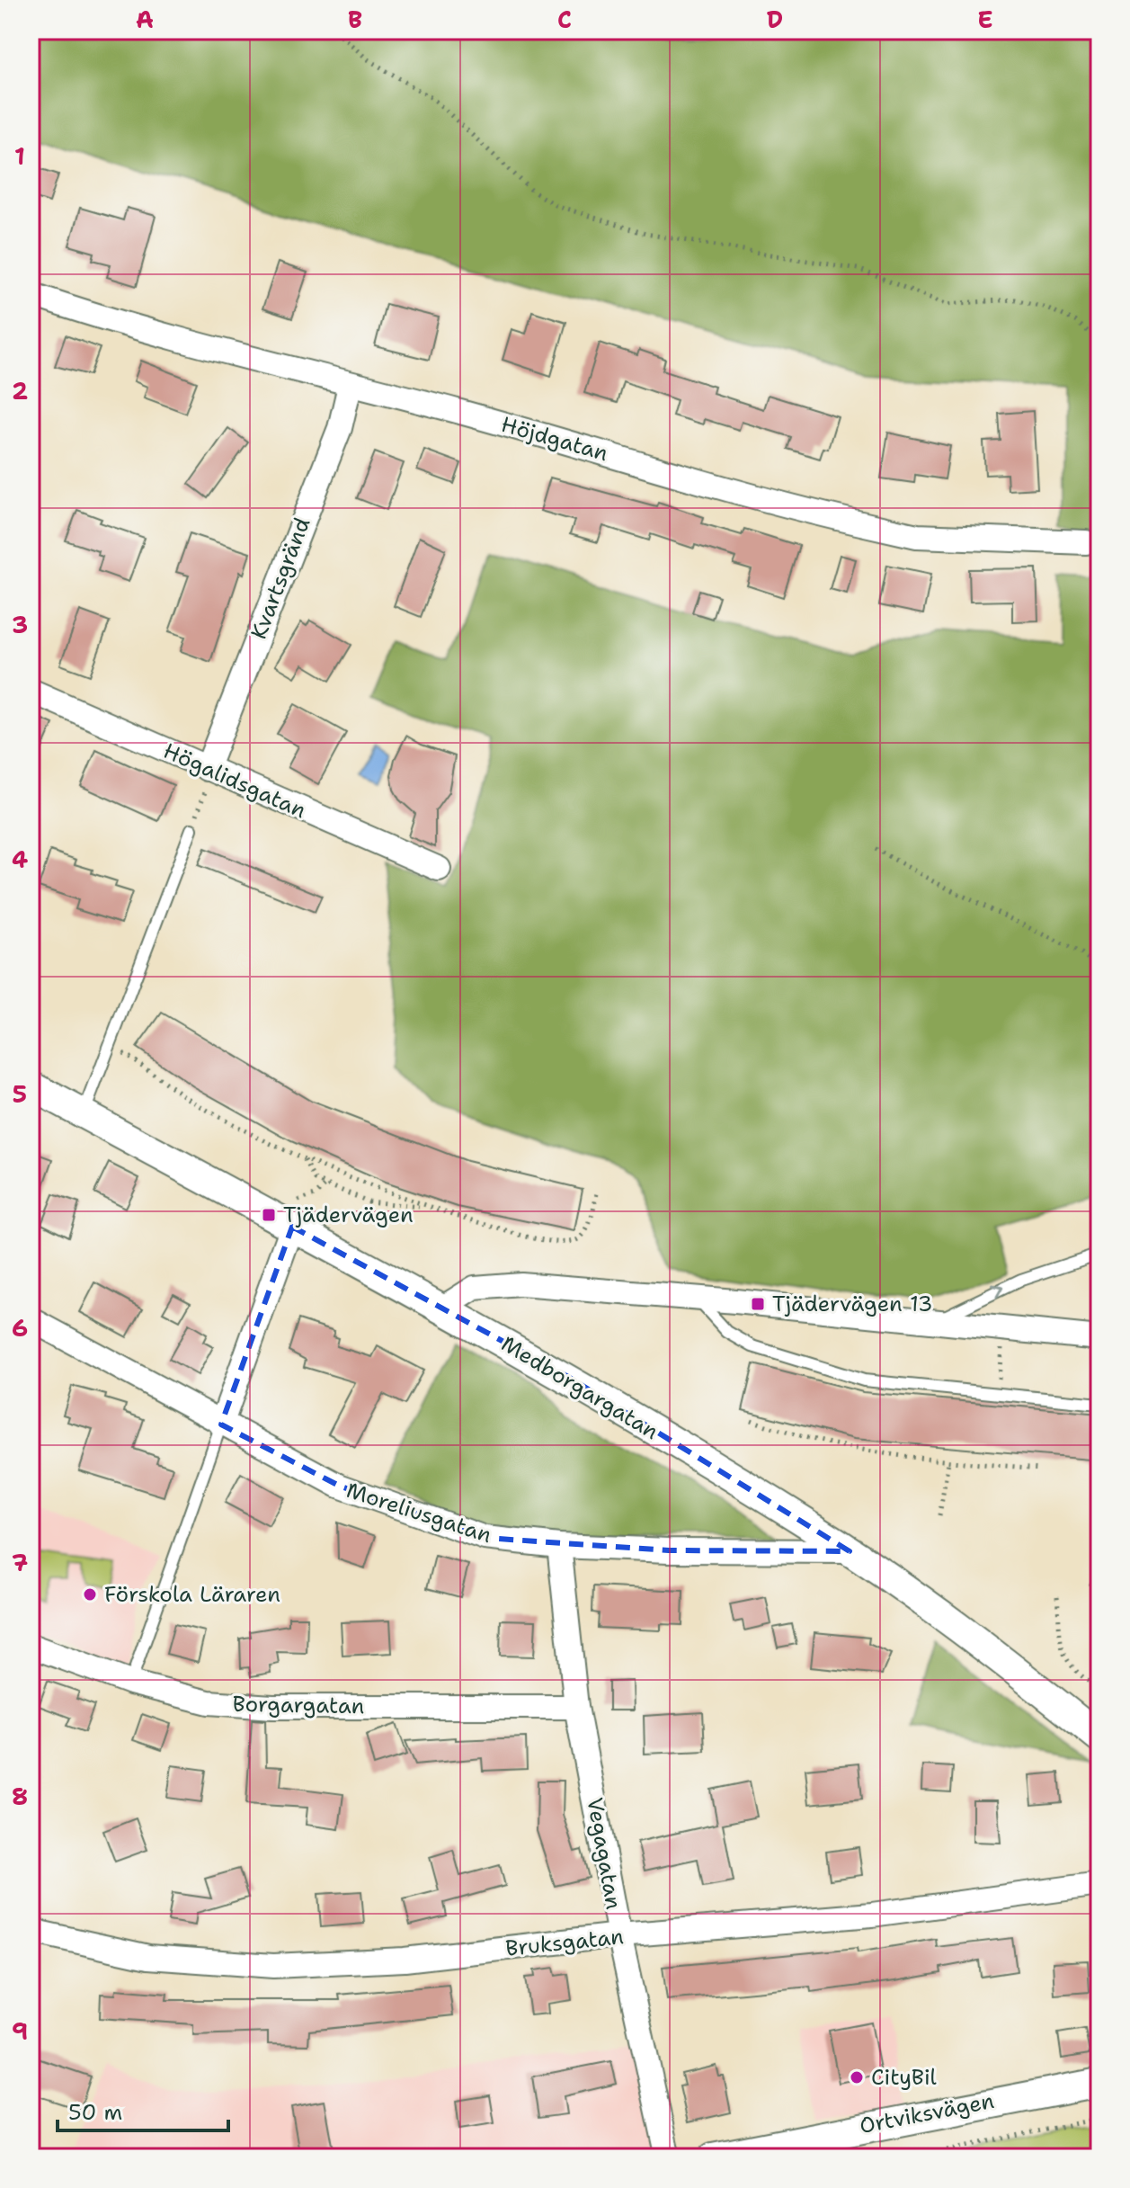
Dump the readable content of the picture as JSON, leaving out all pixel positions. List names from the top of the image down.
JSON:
{
  "streets": {
    "street": [
      "Höjdgatan",
      "Kvartsgränd",
      "Högalidsgatan",
      "Medborgargatan",
      "Moreliusgatan",
      "Borgargatan",
      "Vegagatan",
      "Bruksgatan",
      "Ortviksvägen"
    ]
  },
  "crossings": [
    ["Höjdgatan", "Kvartsgränd"],
    ["Kvartsgränd", "Högalidsgatan"],
    ["Medborgargatan", "Moreliusgatan"],
    ["Moreliusgatan", "Vegagatan"],
    ["Borgargatan", "Vegagatan"],
    ["Vegagatan", "Bruksgatan"]
  ],
  "places": {
    "transit": ["Tjädervägen", "Tjädervägen 13"],
    "other": ["Förskola Läraren", "CityBil"]
  },
  "scale_bar": "50 m",
  "grid": {
    "columns": [
      "A",
      "B",
      "C",
      "D",
      "E"
    ],
    "rows": [
      "1",
      "2",
      "3",
      "4",
      "5",
      "6",
      "7",
      "8",
      "9"
    ]
  }
}
